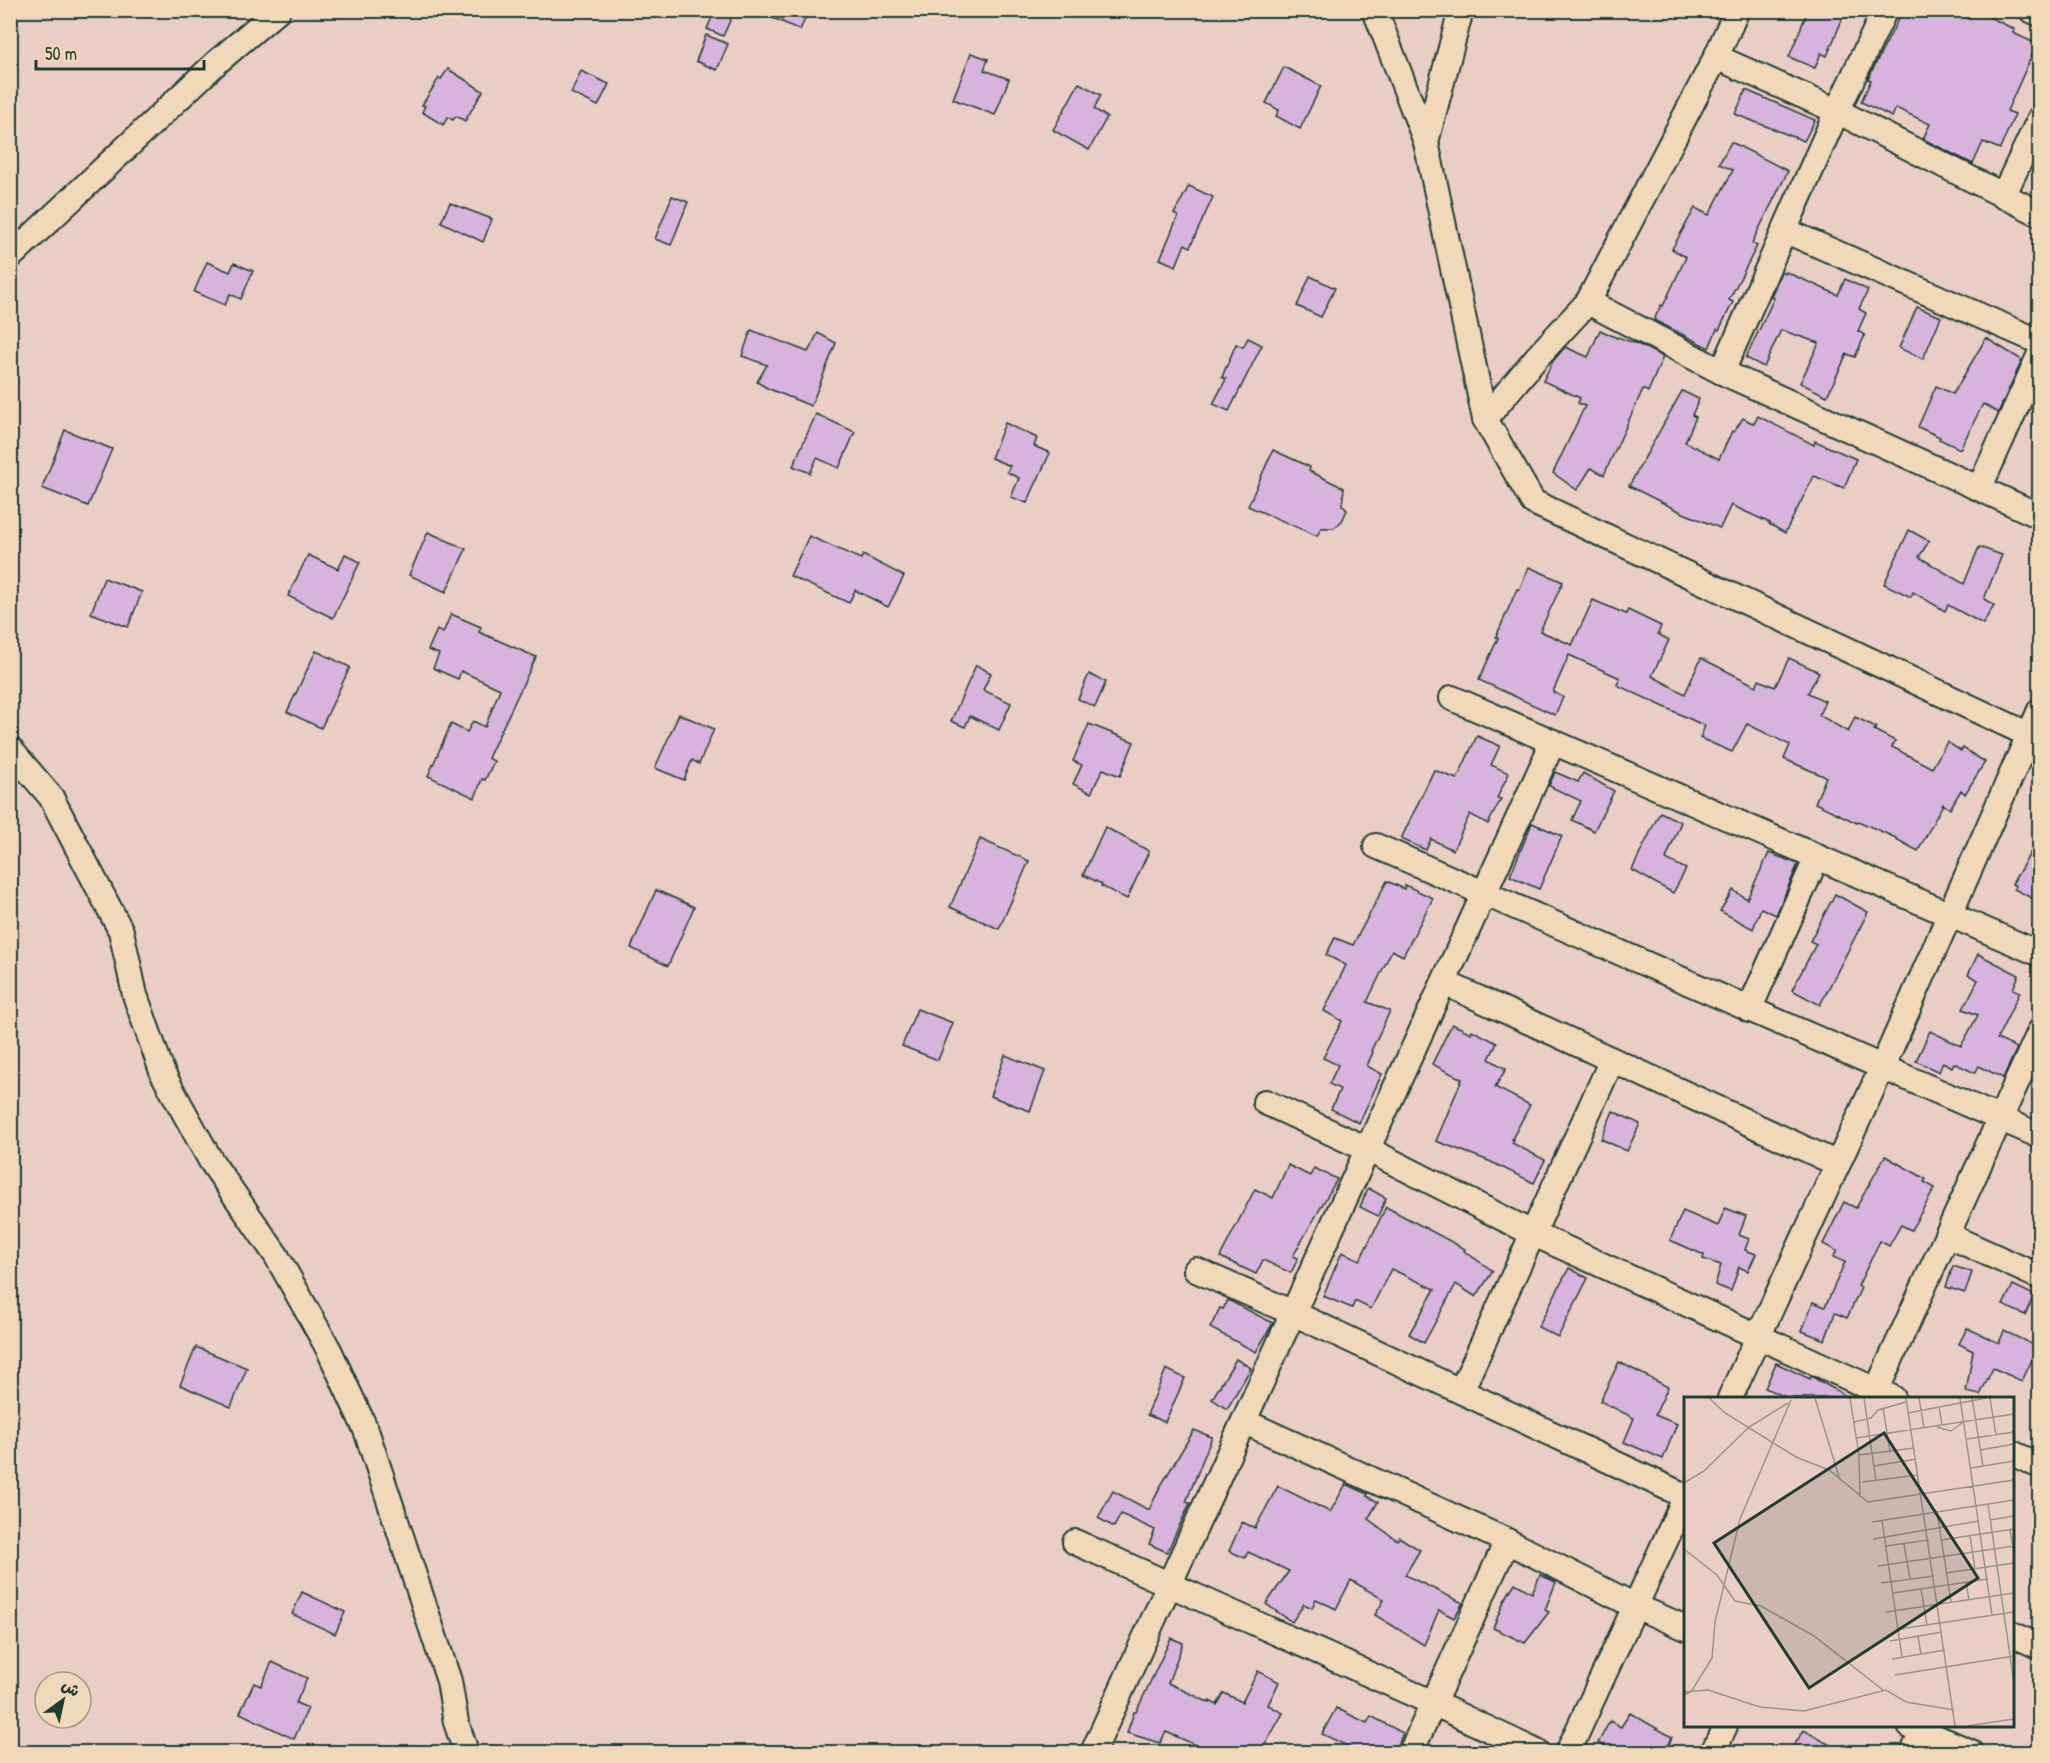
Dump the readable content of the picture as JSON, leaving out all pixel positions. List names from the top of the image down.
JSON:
{
  "scale_bar": "50 m",
  "north": "top right"
}
